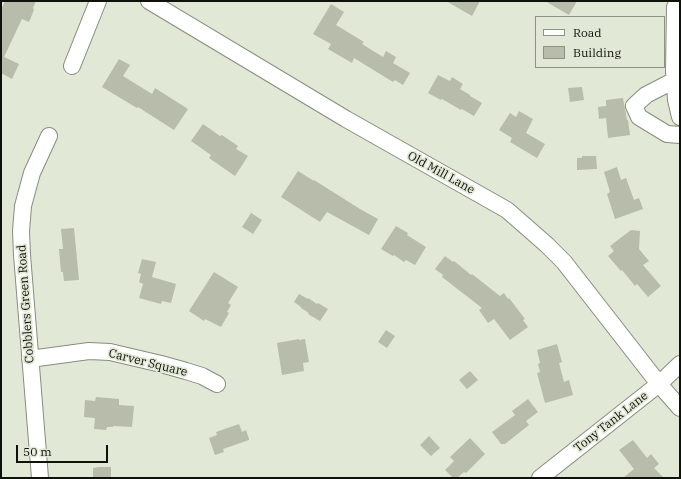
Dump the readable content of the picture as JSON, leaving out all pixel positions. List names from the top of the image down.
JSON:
{
  "streets": {
    "street": [
      "Old Mill Lane",
      "Cobblers Green Road",
      "Carver Square",
      "Tony Tank Lane"
    ]
  },
  "crossings": [
    ["Old Mill Lane", "Tony Tank Lane"],
    ["Cobblers Green Road", "Carver Square"]
  ],
  "legend": ["Road", "Building"],
  "scale_bar": "50 m"
}
